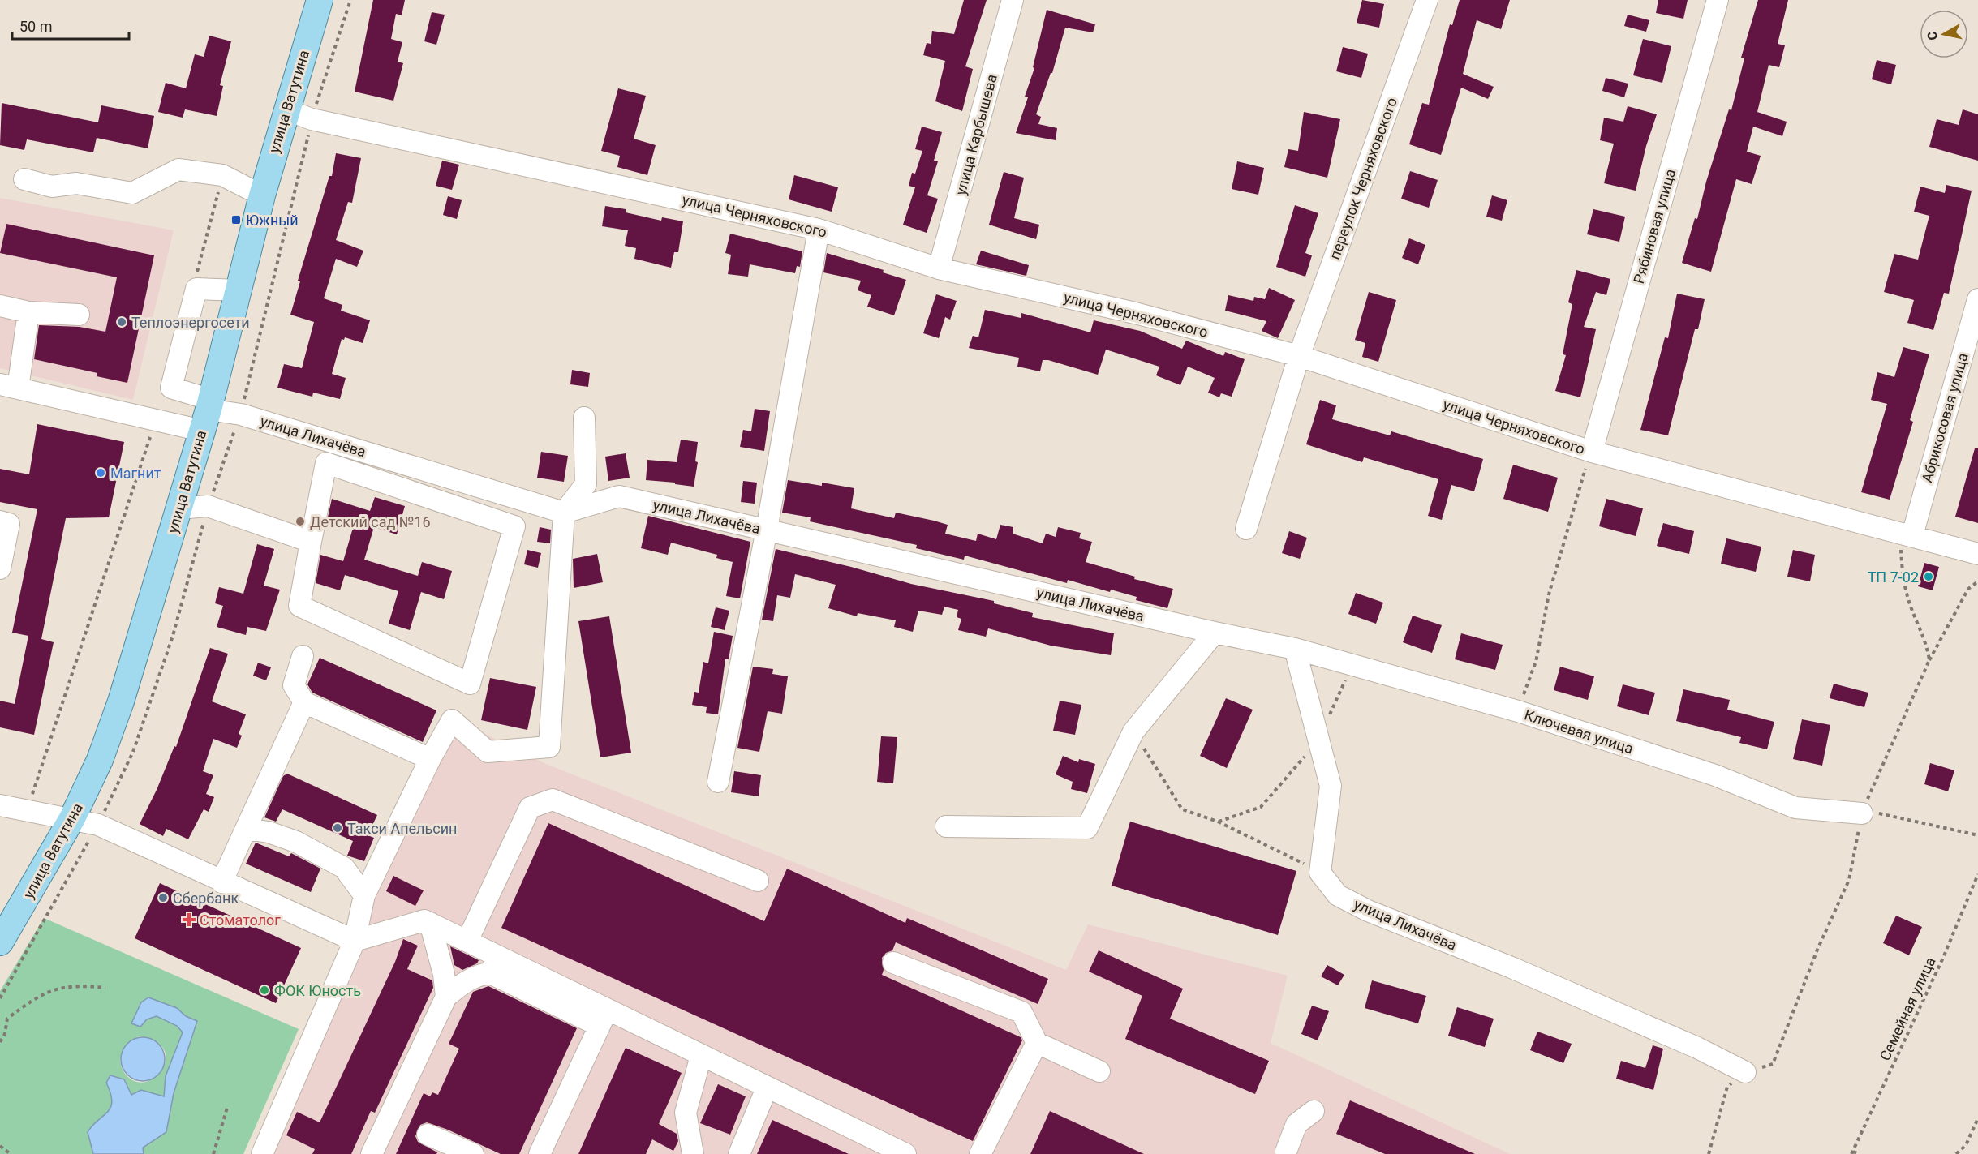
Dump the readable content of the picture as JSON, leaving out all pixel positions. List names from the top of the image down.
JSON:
{
  "streets": {
    "main road": ["улица Ватутина"],
    "street": [
      "улица Карбышева",
      "переулок Черняховского",
      "улица Черняховского",
      "Рябиновая улица",
      "Абрикосовая улица",
      "улица Лихачёва",
      "Ключевая улица"
    ],
    "path": ["Семейная улица"]
  },
  "crossings": [
    ["улица Ватутина", "улица Черняховского"],
    ["улица Ватутина", "улица Лихачёва"],
    ["улица Карбышева", "улица Черняховского"],
    ["переулок Черняховского", "улица Черняховского"],
    ["улица Черняховского", "Рябиновая улица"],
    ["улица Черняховского", "Абрикосовая улица"],
    ["улица Лихачёва", "Ключевая улица"]
  ],
  "places": {
    "transit": ["Южный"],
    "other": [
      "Теплоэнергосети",
      "Магнит",
      "Детский сад №16",
      "ТП 7-02",
      "Такси Апельсин",
      "Сбербанк",
      "ФОК Юность"
    ],
    "health": ["Стоматолог"]
  },
  "scale_bar": "50 m",
  "north": "left"
}
